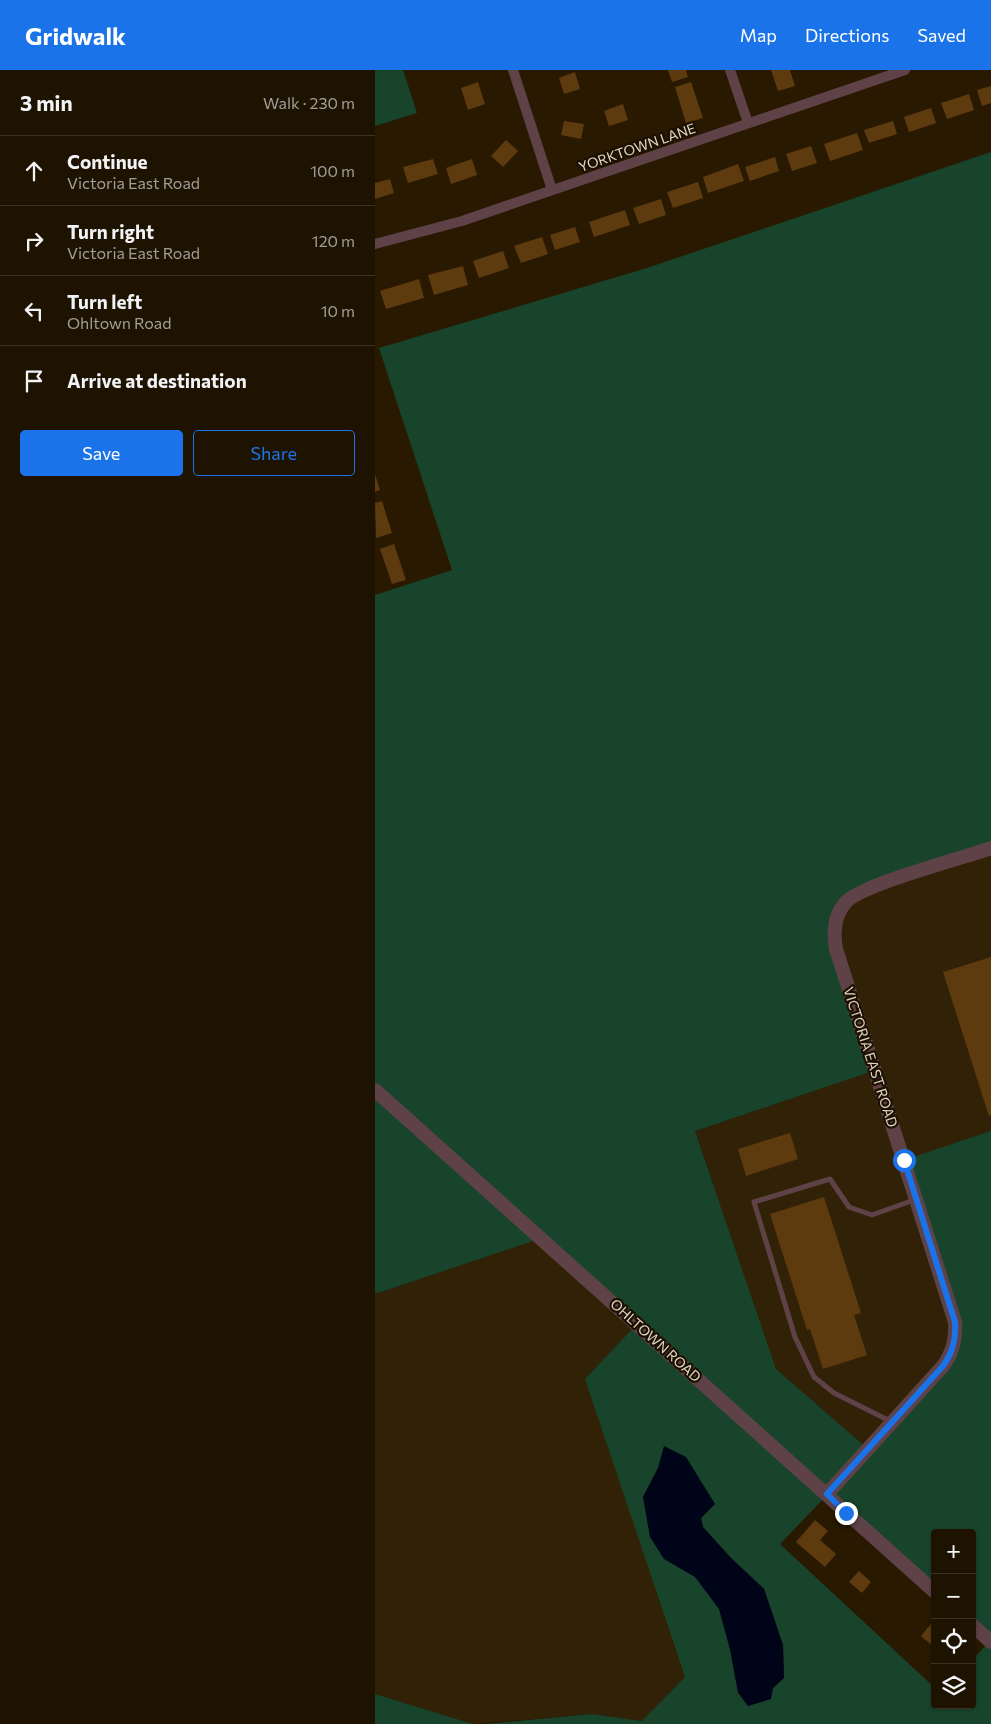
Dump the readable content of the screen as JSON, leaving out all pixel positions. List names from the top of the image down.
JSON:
{
  "streets": {
    "street": ["YORKTOWN LANE", "VICTORIA EAST ROAD", "OHLTOWN ROAD"]
  },
  "crossings": [
    ["VICTORIA EAST ROAD", "OHLTOWN ROAD"]
  ],
  "page": {
    "header": "Gridwalk",
    "nav": ["Map", "Directions", "Saved"],
    "heading": ["3 min", "Walk · 230 m"],
    "list": [
      ["Continue", "Victoria East Road", "100 m"],
      ["Turn right", "Victoria East Road", "120 m"],
      ["Turn left", "Ohltown Road", "10 m"],
      "Arrive at destination"
    ],
    "buttons": ["Save", "Share"],
    "map_buttons": ["+", "−"]
  }
}
